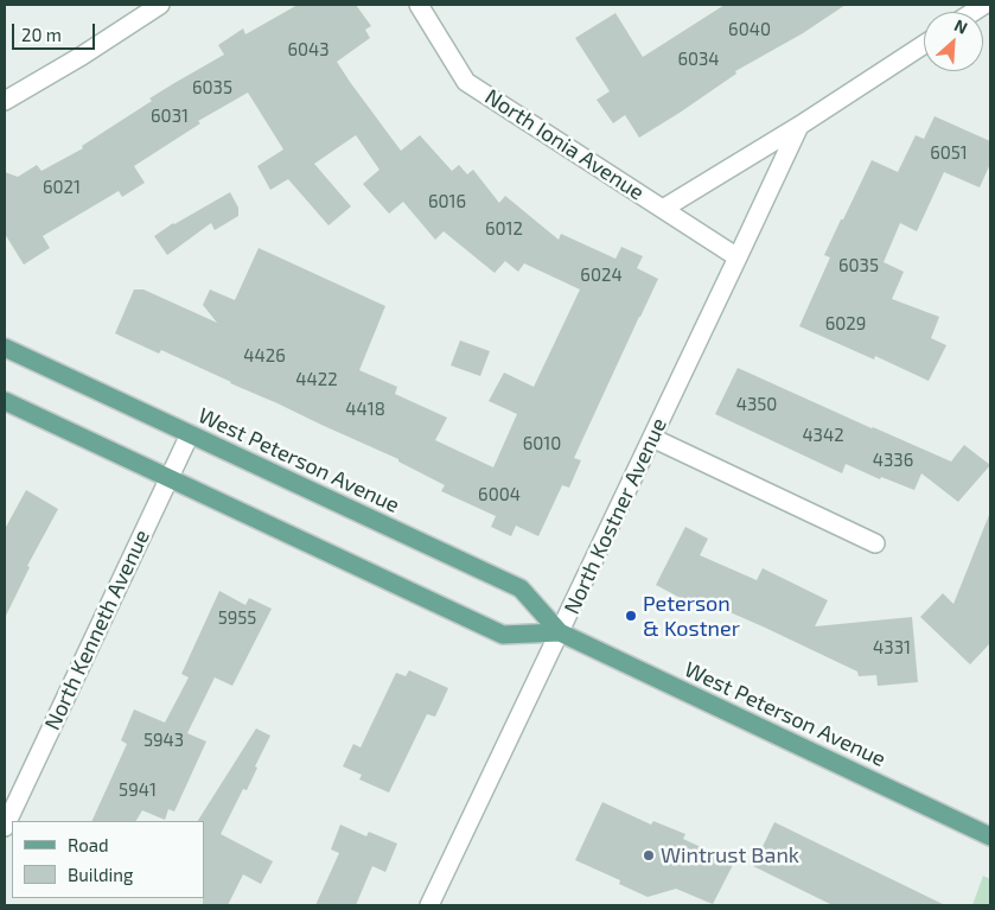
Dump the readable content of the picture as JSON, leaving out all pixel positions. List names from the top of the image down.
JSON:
{
  "streets": {
    "main road": ["West Peterson Avenue"],
    "street": ["North Ionia Avenue", "North Kostner Avenue", "North Kenneth Avenue"]
  },
  "crossings": [
    ["North Ionia Avenue", "North Kostner Avenue"],
    ["West Peterson Avenue", "North Kostner Avenue"],
    ["West Peterson Avenue", "North Kenneth Avenue"]
  ],
  "places": ["Peterson & Kostner", "Wintrust Bank"],
  "house_numbers": [
    "6040",
    "6043",
    "6034",
    "6035",
    "6031",
    "6051",
    "6021",
    "6016",
    "6012",
    "6035",
    "6024",
    "6029",
    "4426",
    "4422",
    "4350",
    "4418",
    "4342",
    "6010",
    "4336",
    "6004",
    "5955",
    "4331",
    "5943",
    "5941"
  ],
  "legend": ["Road", "Building"],
  "scale_bar": "20 m",
  "north": "top right"
}
